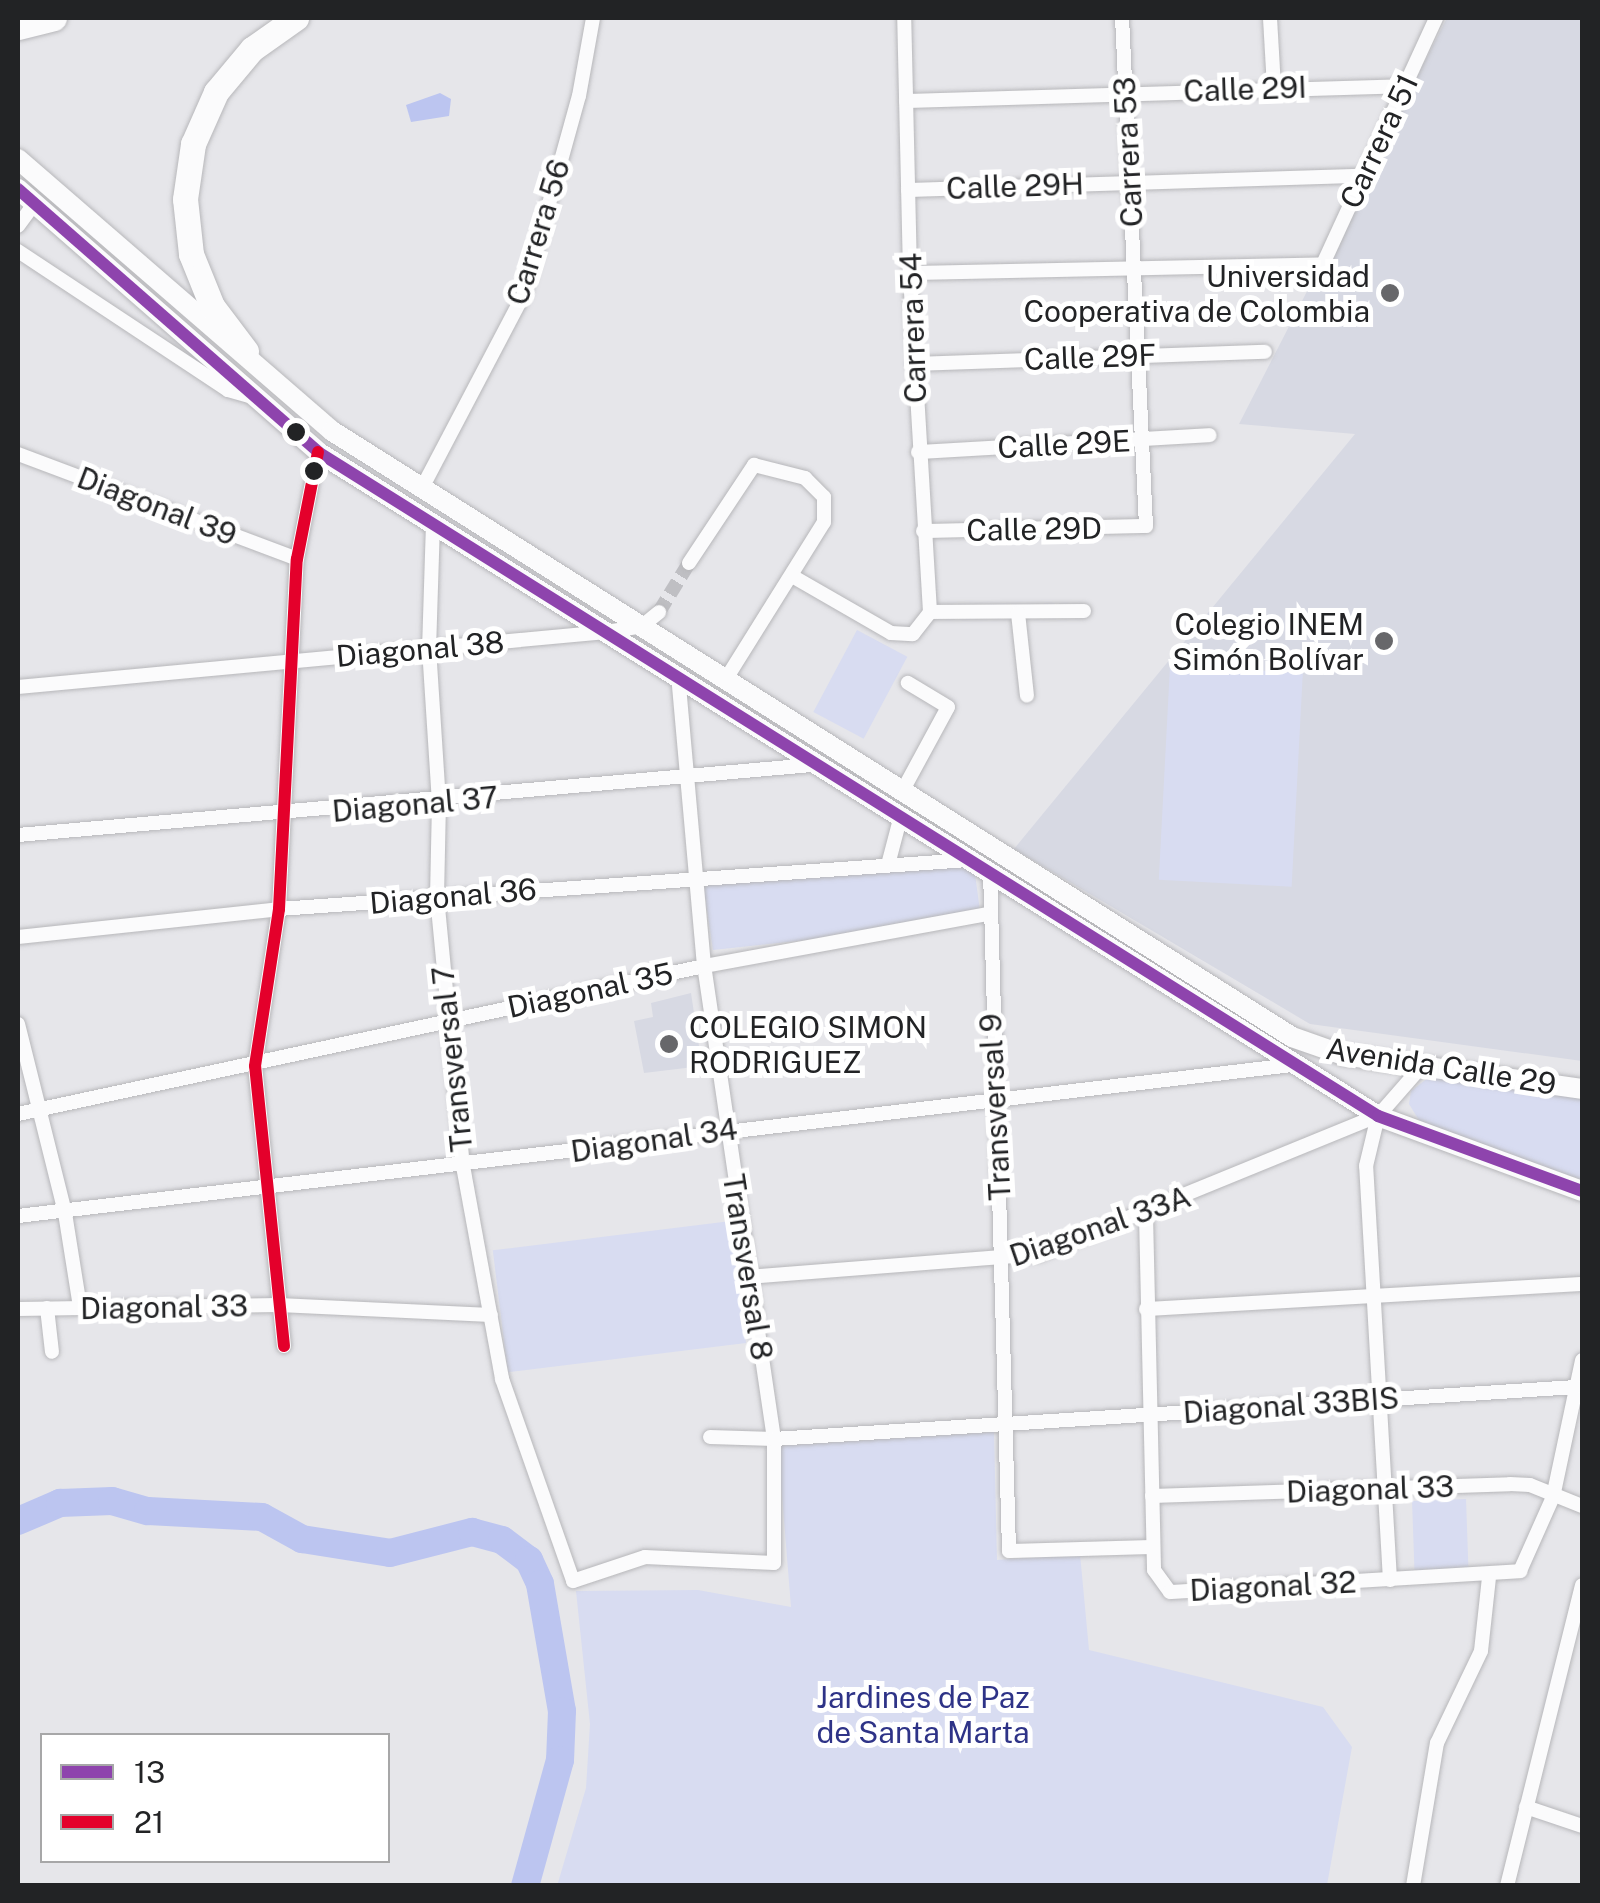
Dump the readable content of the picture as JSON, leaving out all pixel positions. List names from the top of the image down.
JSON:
{
  "streets": {
    "main road": ["Avenida Calle 29"],
    "street": [
      "Calle 29I",
      "Carrera 51",
      "Carrera 53",
      "Calle 29H",
      "Carrera 56",
      "Carrera 54",
      "Calle 29F",
      "Calle 29E",
      "Diagonal 39",
      "Calle 29D",
      "Diagonal 38",
      "Diagonal 37",
      "Diagonal 36",
      "Diagonal 35",
      "Transversal 7",
      "Transversal 9",
      "Diagonal 34",
      "Diagonal 33A",
      "Transversal 8",
      "Diagonal 33",
      "Diagonal 33BIS",
      "Diagonal 32"
    ]
  },
  "crossings": [
    ["Calle 29I", "Carrera 51"],
    ["Calle 29I", "Carrera 53"],
    ["Calle 29I", "Carrera 54"],
    ["Carrera 51", "Carrera 53"],
    ["Carrera 51", "Calle 29H"],
    ["Carrera 53", "Calle 29H"],
    ["Carrera 53", "Calle 29F"],
    ["Carrera 53", "Calle 29E"],
    ["Carrera 53", "Calle 29D"],
    ["Calle 29H", "Carrera 54"],
    ["Carrera 56", "Avenida Calle 29"],
    ["Carrera 54", "Calle 29F"],
    ["Carrera 54", "Calle 29E"],
    ["Carrera 54", "Calle 29D"],
    ["Diagonal 38", "Transversal 7"],
    ["Diagonal 38", "Avenida Calle 29"],
    ["Diagonal 37", "Transversal 7"],
    ["Diagonal 37", "Avenida Calle 29"],
    ["Diagonal 37", "Transversal 8"],
    ["Diagonal 36", "Transversal 7"],
    ["Diagonal 36", "Avenida Calle 29"],
    ["Diagonal 36", "Transversal 8"],
    ["Diagonal 35", "Transversal 7"],
    ["Diagonal 35", "Transversal 9"],
    ["Diagonal 35", "Transversal 8"],
    ["Transversal 7", "Avenida Calle 29"],
    ["Transversal 7", "Diagonal 34"],
    ["Transversal 7", "Transversal 8"],
    ["Transversal 7", "Diagonal 33"],
    ["Avenida Calle 29", "Transversal 9"],
    ["Avenida Calle 29", "Diagonal 34"],
    ["Avenida Calle 29", "Diagonal 33A"],
    ["Avenida Calle 29", "Transversal 8"],
    ["Transversal 9", "Diagonal 34"],
    ["Transversal 9", "Diagonal 33A"],
    ["Transversal 9", "Diagonal 33BIS"],
    ["Transversal 9", "Diagonal 32"],
    ["Diagonal 34", "Transversal 8"],
    ["Diagonal 33A", "Transversal 8"]
  ],
  "parks": ["Jardines de Paz de Santa Marta"],
  "places": ["Universidad Cooperativa de Colombia", "Colegio INEM Simón Bolívar", "COLEGIO SIMON RODRIGUEZ"],
  "lines": ["transit line 13", "transit line 21"],
  "legend": ["13", "21"]
}
